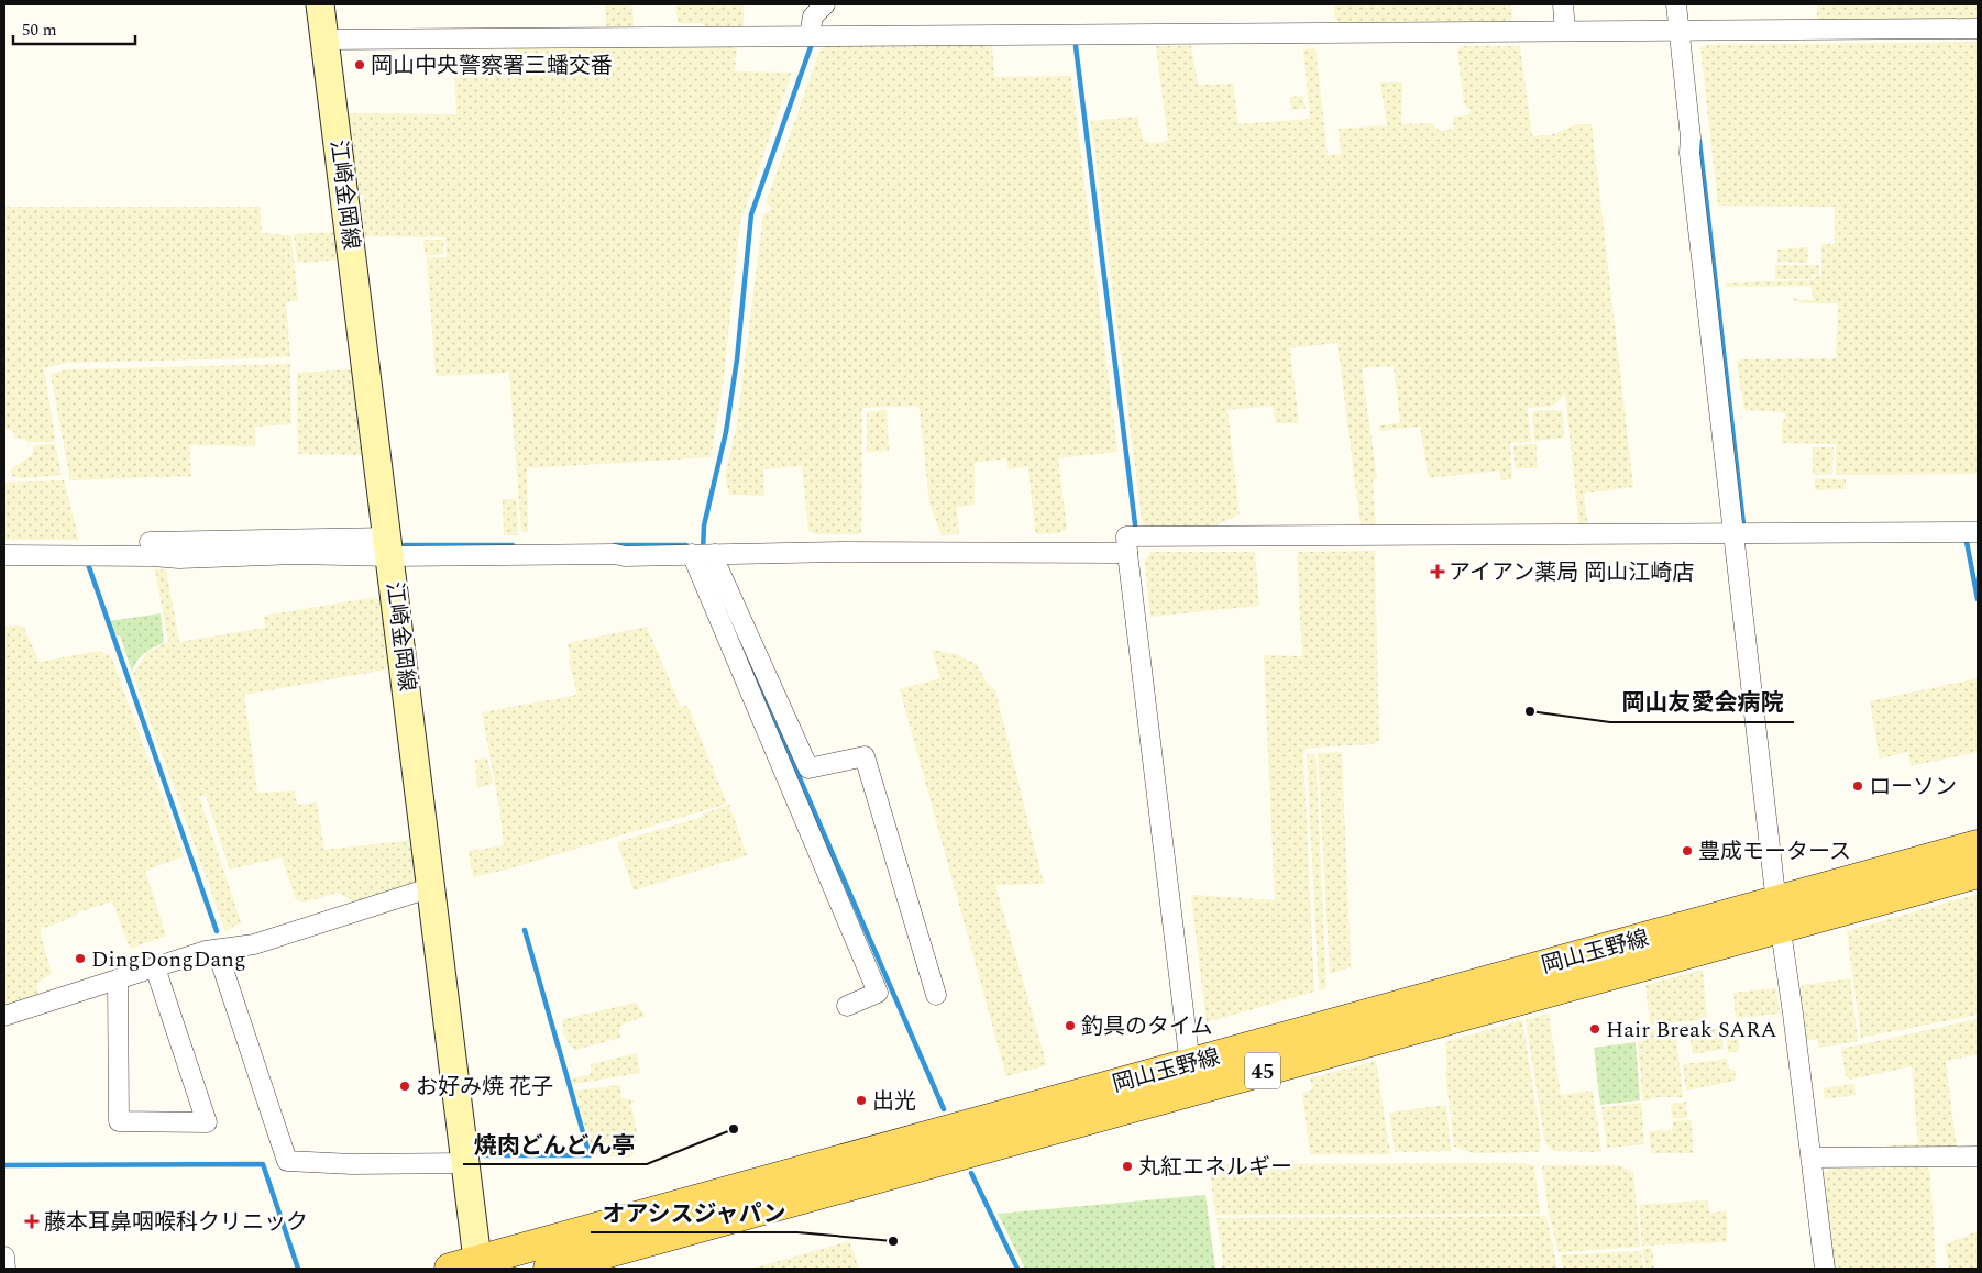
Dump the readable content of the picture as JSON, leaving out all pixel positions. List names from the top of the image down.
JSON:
{
  "streets": {
    "main road": ["江崎金岡線", "岡山玉野線", "45"]
  },
  "crossings": [
    ["江崎金岡線", "岡山玉野線"]
  ],
  "places": {
    "other": [
      "岡山中央警察署三蟠交番",
      "岡山友愛会病院",
      "ローソン",
      "豊成モータース",
      "DingDongDang",
      "釣具のタイム",
      "Hair Break SARA",
      "お好み焼 花子",
      "出光",
      "焼肉どんどん亭",
      "丸紅エネルギー",
      "オアシスジャパン"
    ],
    "health": ["アイアン薬局 岡山江崎店", "藤本耳鼻咽喉科クリニック"]
  },
  "scale_bar": "50 m"
}
